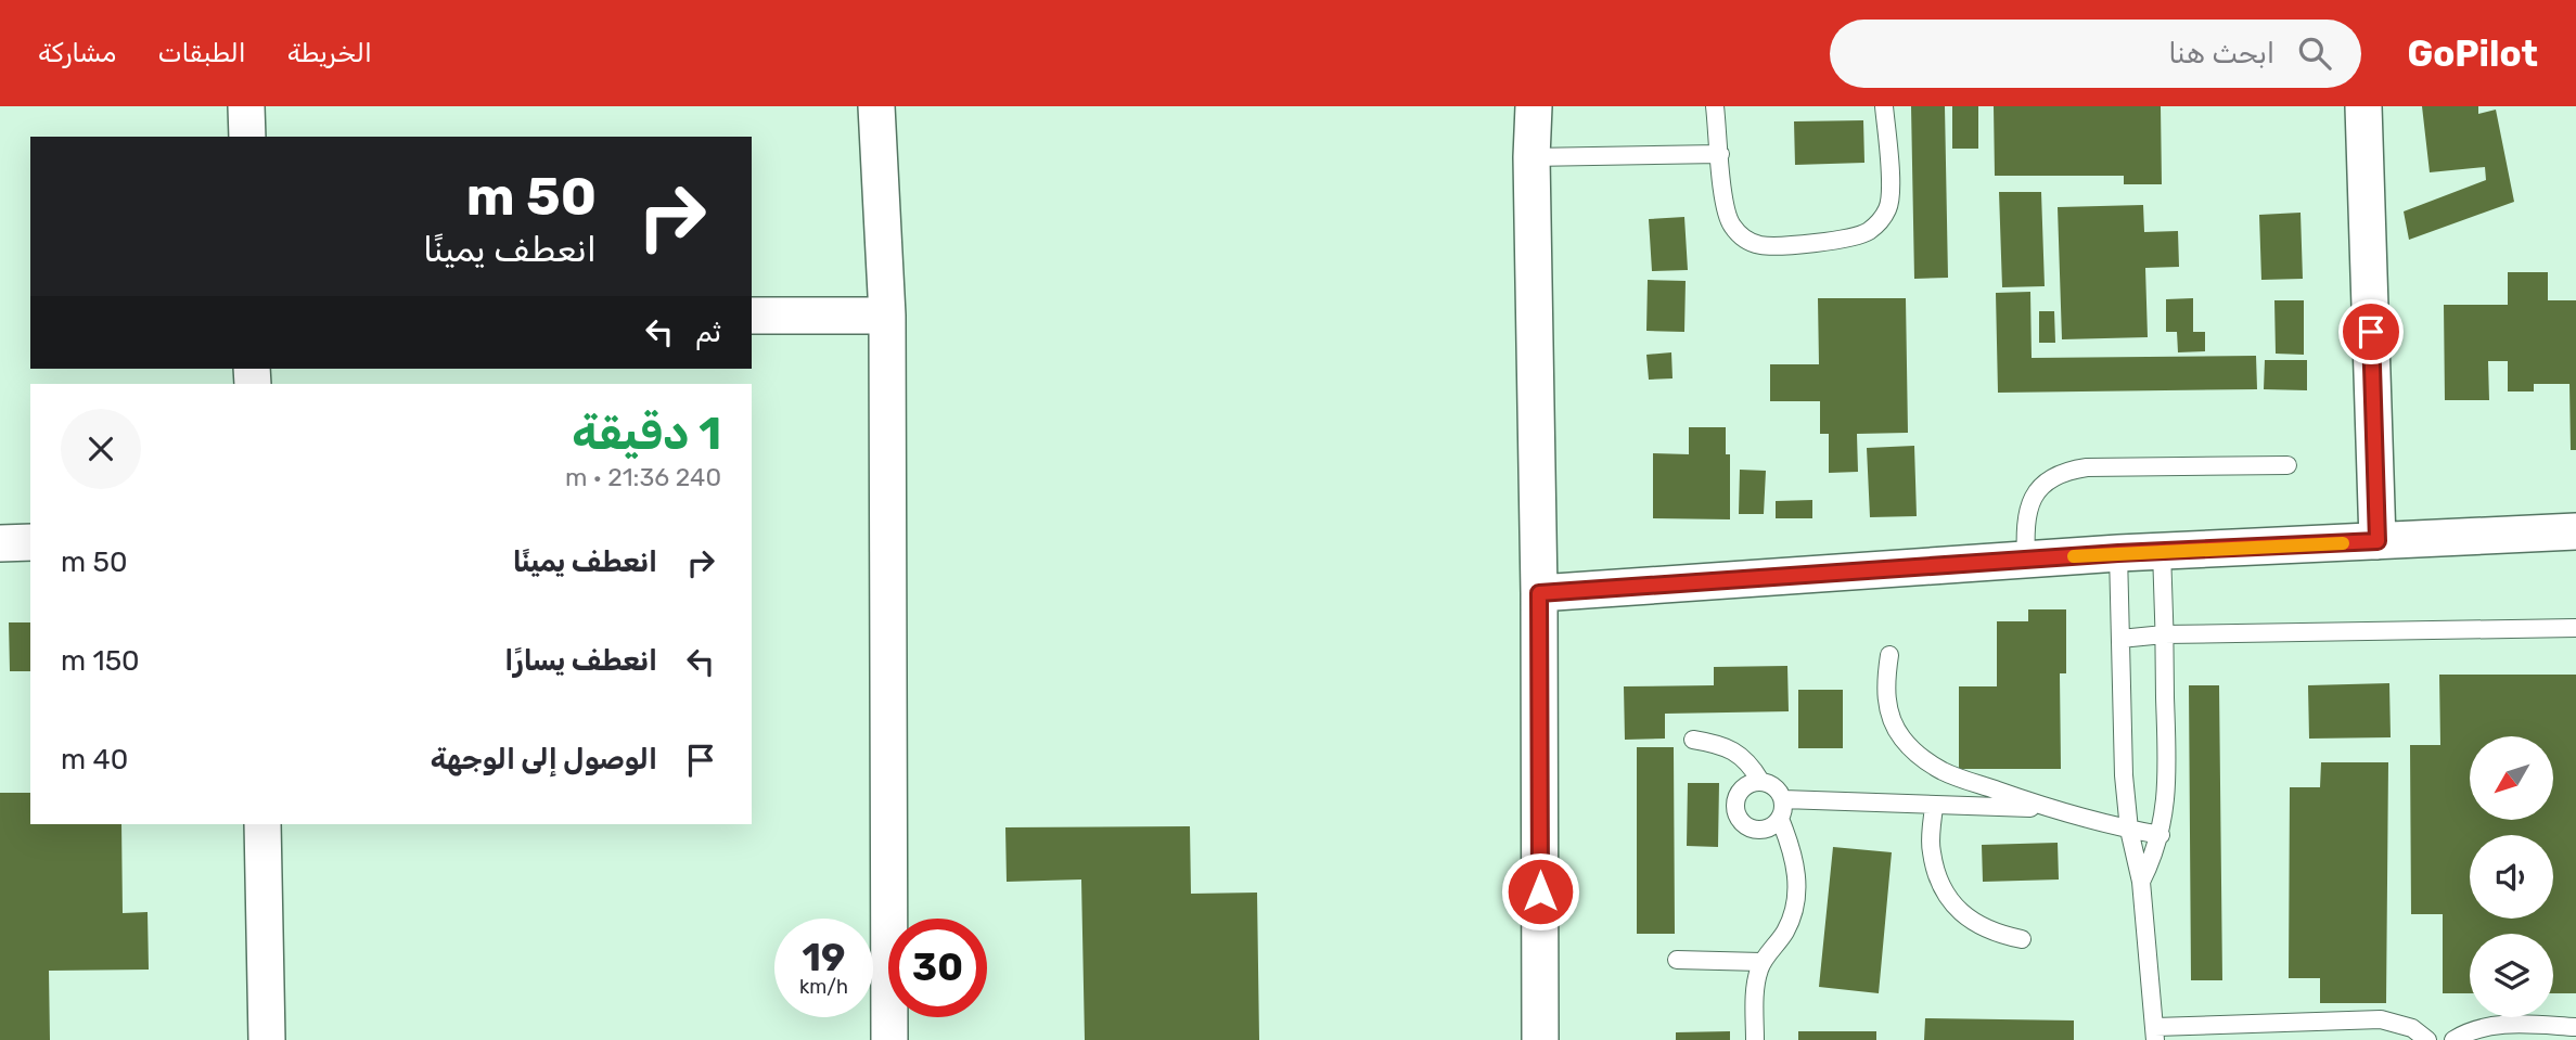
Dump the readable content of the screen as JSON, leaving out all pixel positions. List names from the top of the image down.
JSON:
{
  "north": "bottom left",
  "page": {
    "header": "GoPilot",
    "search": "ابحث هنا",
    "nav": ["الخريطة", "الطبقات", "مشاركة"],
    "turn": ["50 m", "انعطف يمينًا"],
    "then": "ثم",
    "heading": ["1 دقيقة", "240 m · 21:36"],
    "list": [
      {
        "name": "انعطف يمينًا",
        "value": "50 m"
      },
      {
        "name": "انعطف يسارًا",
        "value": "150 m"
      },
      {
        "name": "الوصول إلى الوجهة",
        "value": "40 m"
      }
    ],
    "speed": "19 km/h",
    "limit": "30"
  }
}
